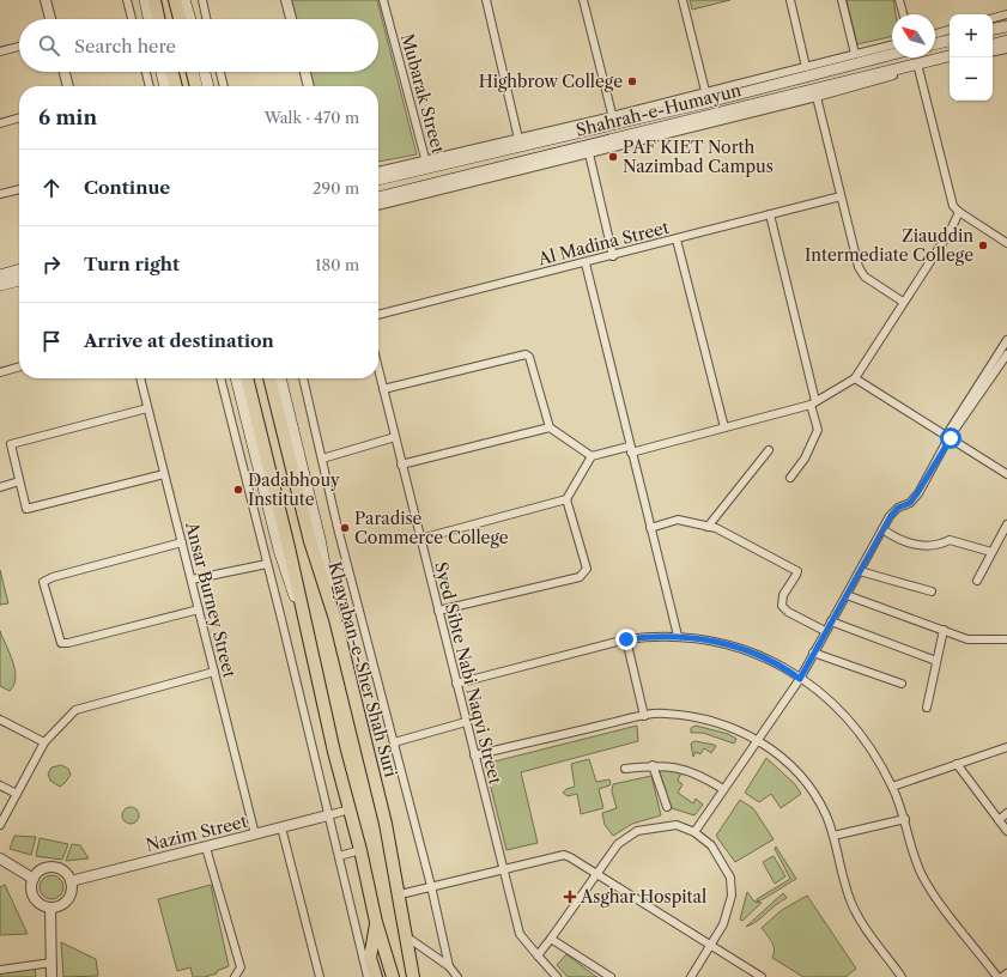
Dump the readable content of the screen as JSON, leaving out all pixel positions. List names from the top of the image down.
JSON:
{
  "streets": {
    "main road": ["Shahrah-e-Humayun", "Khayaban-e-Sher Shah Suri"],
    "street": [
      "Mubarak Street",
      "Al Madina Street",
      "Ansar Burney Street",
      "Syed Sibte Nabi Naqvi Street",
      "Nazim Street"
    ]
  },
  "crossings": [
    ["Mubarak Street", "Shahrah-e-Humayun"],
    ["Ansar Burney Street", "Nazim Street"]
  ],
  "places": {
    "other": [
      "Highbrow College",
      "PAF KIET North Nazimbad Campus",
      "Ziauddin Intermediate College",
      "Dadabhouy Institute",
      "Paradise Commerce College"
    ],
    "health": ["Asghar Hospital"]
  },
  "north": "top left",
  "page": {
    "map_buttons": ["+", "−"],
    "search": "Search here",
    "heading": ["6 min", "Walk · 470 m"],
    "list": [
      ["Continue", "290 m"],
      ["Turn right", "180 m"],
      "Arrive at destination"
    ]
  }
}
